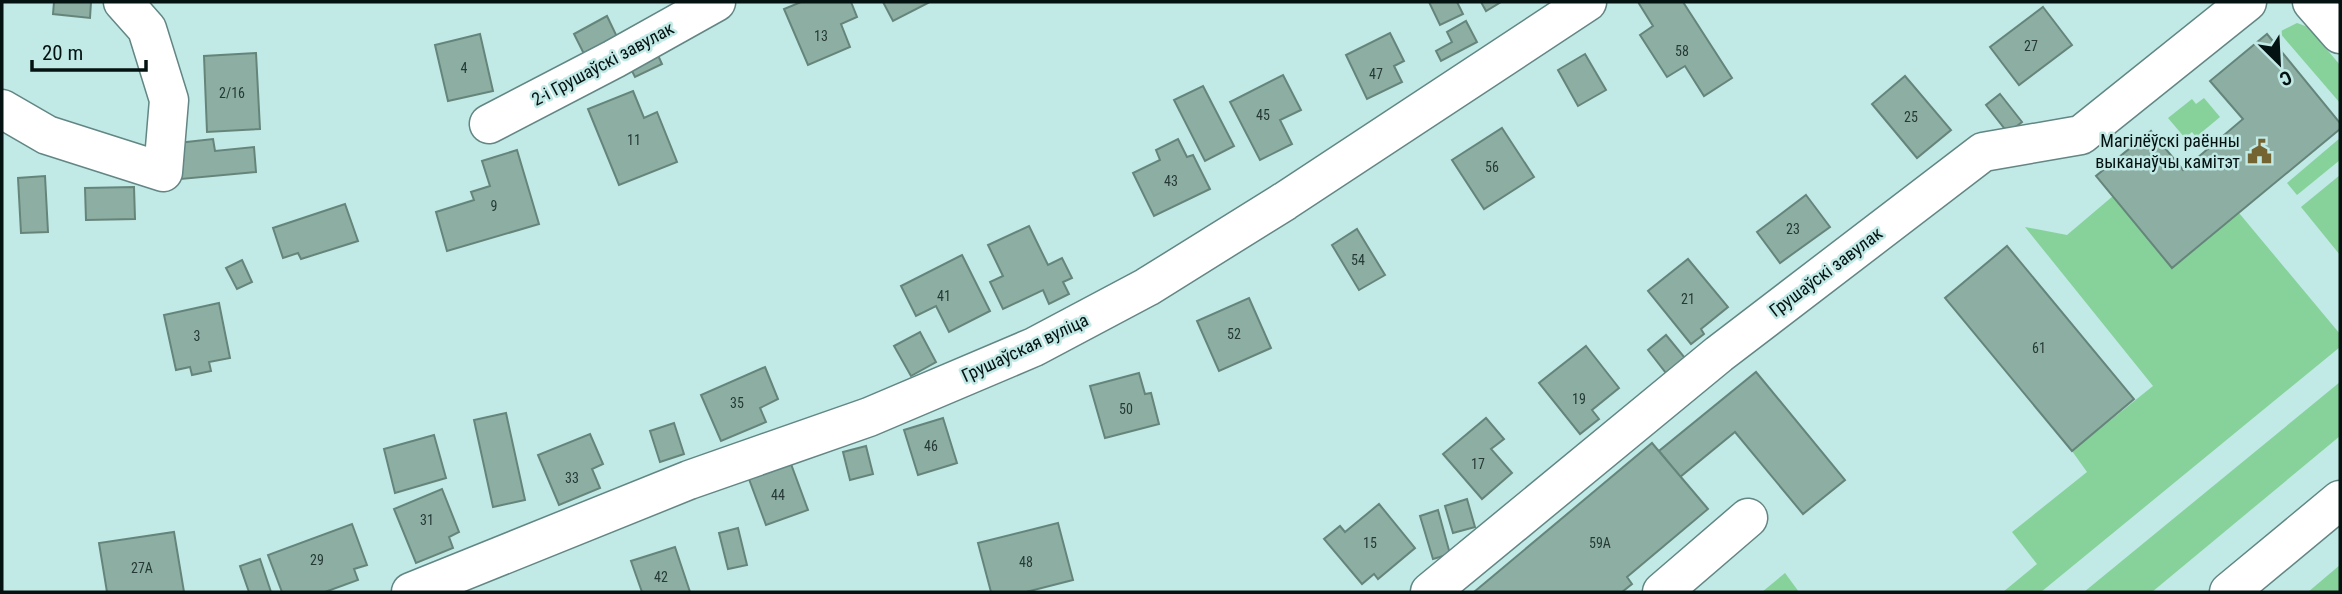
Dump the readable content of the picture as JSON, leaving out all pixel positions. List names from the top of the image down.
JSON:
{
  "streets": {
    "street": ["2-і Грушаўскі завулак", "Грушаўскі завулак", "Грушаўская вуліца"]
  },
  "places": {
    "public building": ["Магілёўскі раённы выканаўчы камітэт"]
  },
  "house_numbers": [
    "13",
    "27",
    "58",
    "4",
    "47",
    "2/16",
    "45",
    "25",
    "11",
    "56",
    "43",
    "9",
    "23",
    "54",
    "41",
    "21",
    "52",
    "3",
    "61",
    "19",
    "35",
    "50",
    "46",
    "17",
    "33",
    "44",
    "31",
    "15",
    "59А",
    "29",
    "48",
    "27А",
    "42"
  ],
  "scale_bar": "20 m",
  "north": "bottom right"
}
